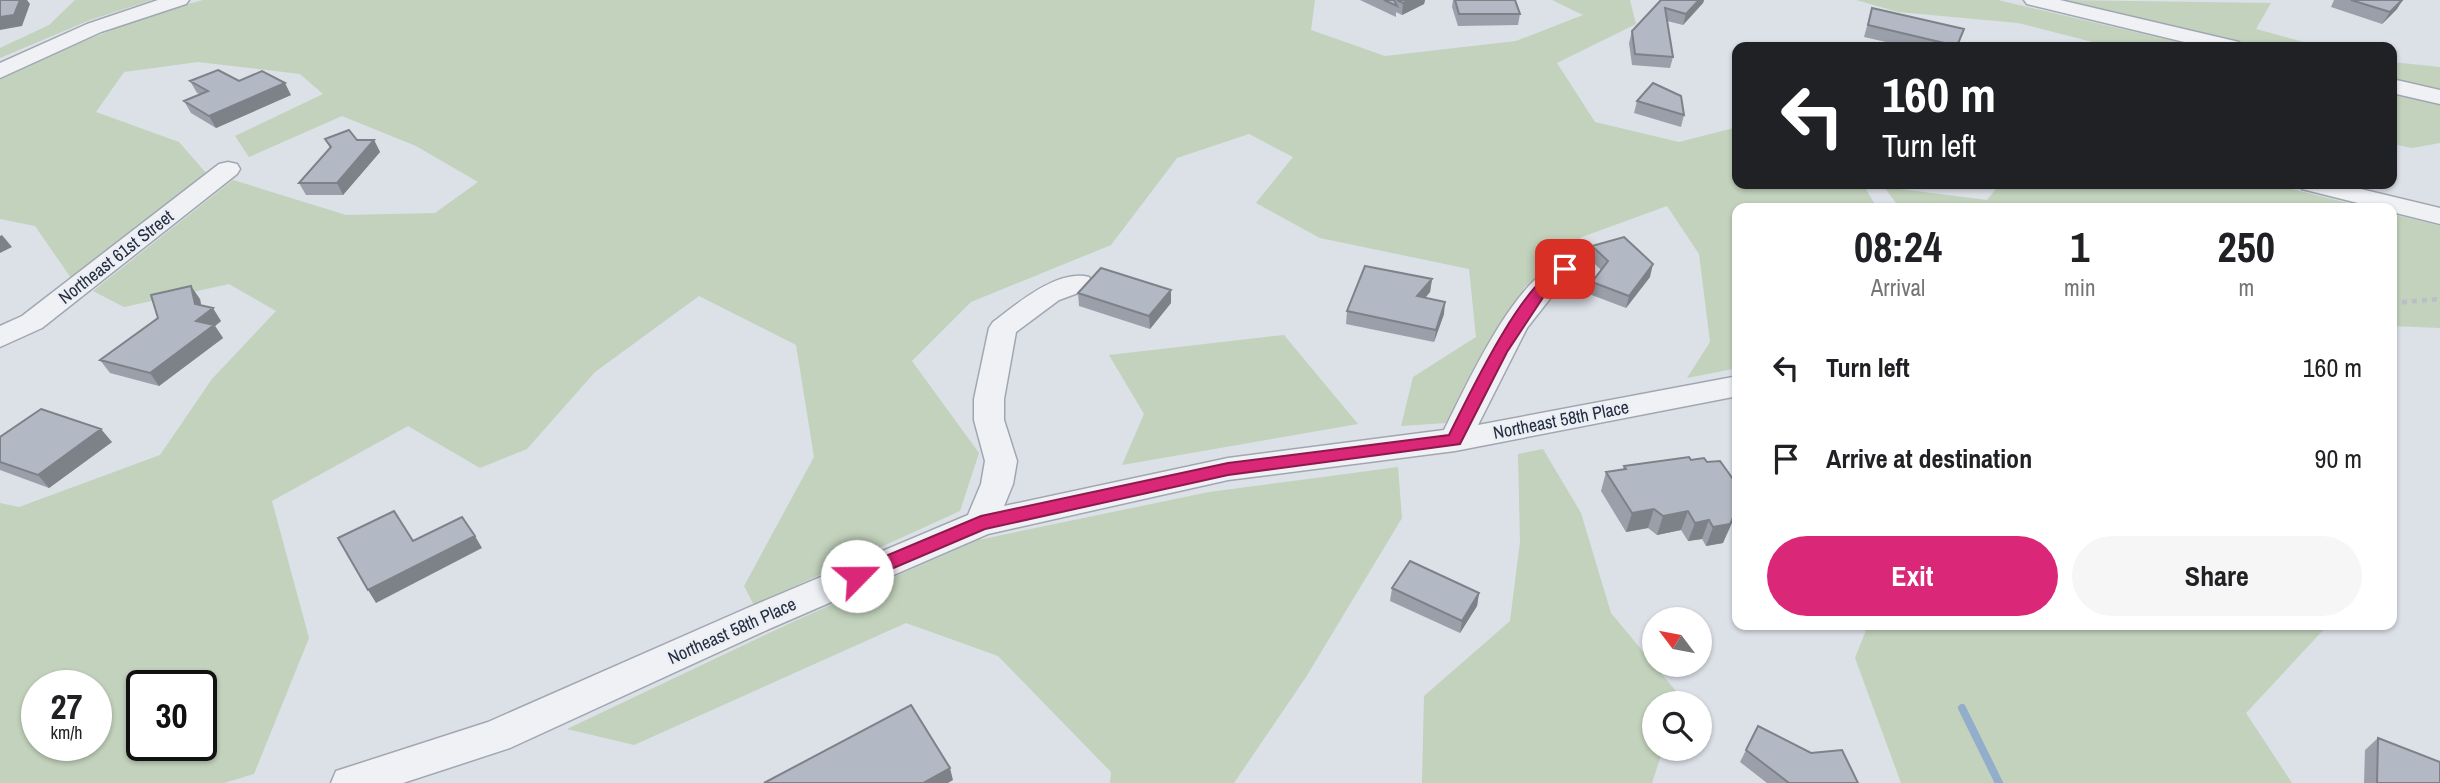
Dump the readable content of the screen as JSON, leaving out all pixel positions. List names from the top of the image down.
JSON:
{
  "streets": {
    "street": ["Northeast 61st Street", "Northeast 58th Place"]
  },
  "north": "top left",
  "page": {
    "turn": ["160 m", "Turn left"],
    "eta": [
      "08:24",
      "Arrival",
      "1",
      "min",
      "250",
      "m"
    ],
    "list": [
      {
        "name": "Turn left",
        "value": "160 m"
      },
      {
        "name": "Arrive at destination",
        "value": "90 m"
      }
    ],
    "buttons": ["Exit", "Share"],
    "speed": "27 km/h",
    "limit": "30"
  }
}
